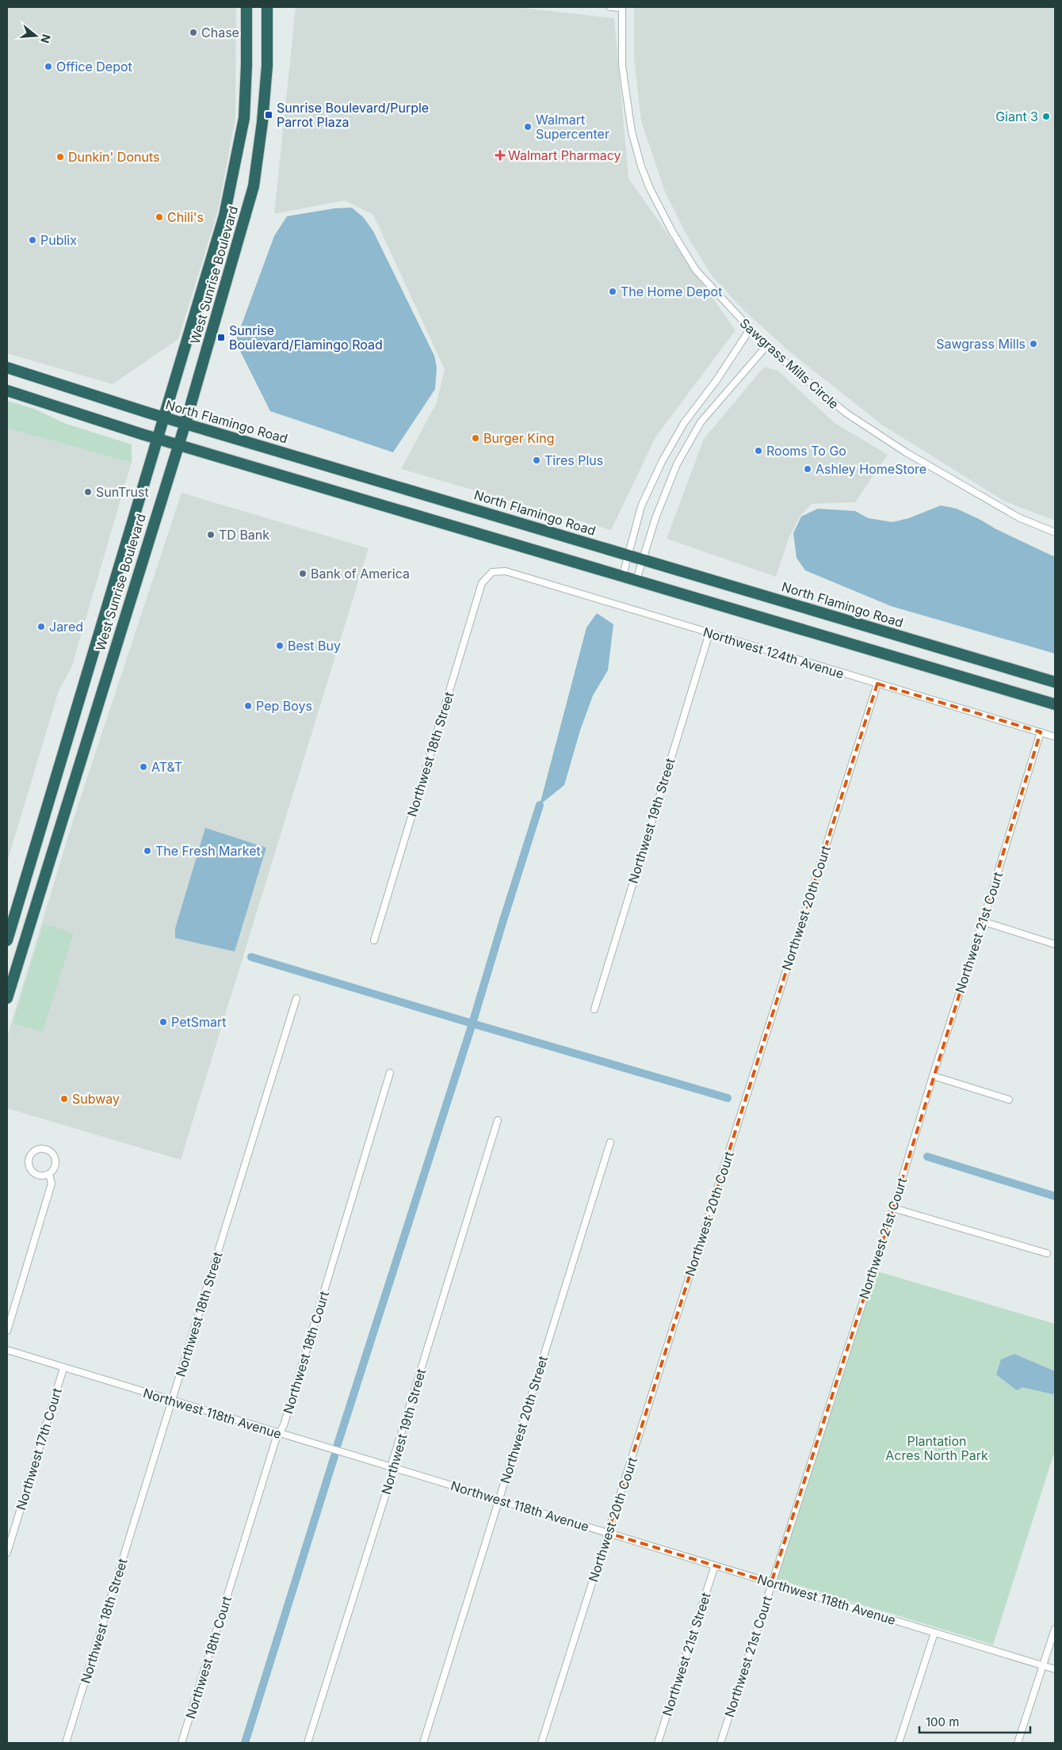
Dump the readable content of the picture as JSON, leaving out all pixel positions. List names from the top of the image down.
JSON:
{
  "streets": {
    "highway": ["West Sunrise Boulevard", "North Flamingo Road"],
    "street": [
      "Sawgrass Mills Circle",
      "Northwest 124th Avenue",
      "Northwest 18th Street",
      "Northwest 19th Street",
      "Northwest 20th Court",
      "Northwest 21st Court",
      "Northwest 18th Court",
      "Northwest 118th Avenue",
      "Northwest 20th Street",
      "Northwest 17th Court",
      "Northwest 21st Street"
    ]
  },
  "crossings": [
    ["West Sunrise Boulevard", "North Flamingo Road"],
    ["Northwest 124th Avenue", "Northwest 18th Street"],
    ["Northwest 124th Avenue", "Northwest 19th Street"],
    ["Northwest 124th Avenue", "Northwest 20th Court"],
    ["Northwest 124th Avenue", "Northwest 21st Court"],
    ["Northwest 18th Street", "Northwest 118th Avenue"],
    ["Northwest 19th Street", "Northwest 118th Avenue"],
    ["Northwest 20th Court", "Northwest 118th Avenue"],
    ["Northwest 21st Court", "Northwest 118th Avenue"],
    ["Northwest 18th Court", "Northwest 118th Avenue"],
    ["Northwest 118th Avenue", "Northwest 20th Street"],
    ["Northwest 118th Avenue", "Northwest 17th Court"],
    ["Northwest 118th Avenue", "Northwest 21st Street"]
  ],
  "parks": ["Plantation Acres North Park"],
  "places": {
    "other": [
      "Chase",
      "Office Depot",
      "Giant 3",
      "Walmart Supercenter",
      "Dunkin' Donuts",
      "Chili's",
      "Publix",
      "The Home Depot",
      "Sawgrass Mills",
      "Burger King",
      "Rooms To Go",
      "Tires Plus",
      "Ashley HomeStore",
      "SunTrust",
      "TD Bank",
      "Bank of America",
      "Jared",
      "Best Buy",
      "Pep Boys",
      "AT&T",
      "The Fresh Market",
      "PetSmart",
      "Subway"
    ],
    "transit": ["Sunrise Boulevard/Purple Parrot Plaza", "Sunrise Boulevard/Flamingo Road"],
    "health": ["Walmart Pharmacy"]
  },
  "scale_bar": "100 m",
  "north": "right"
}
